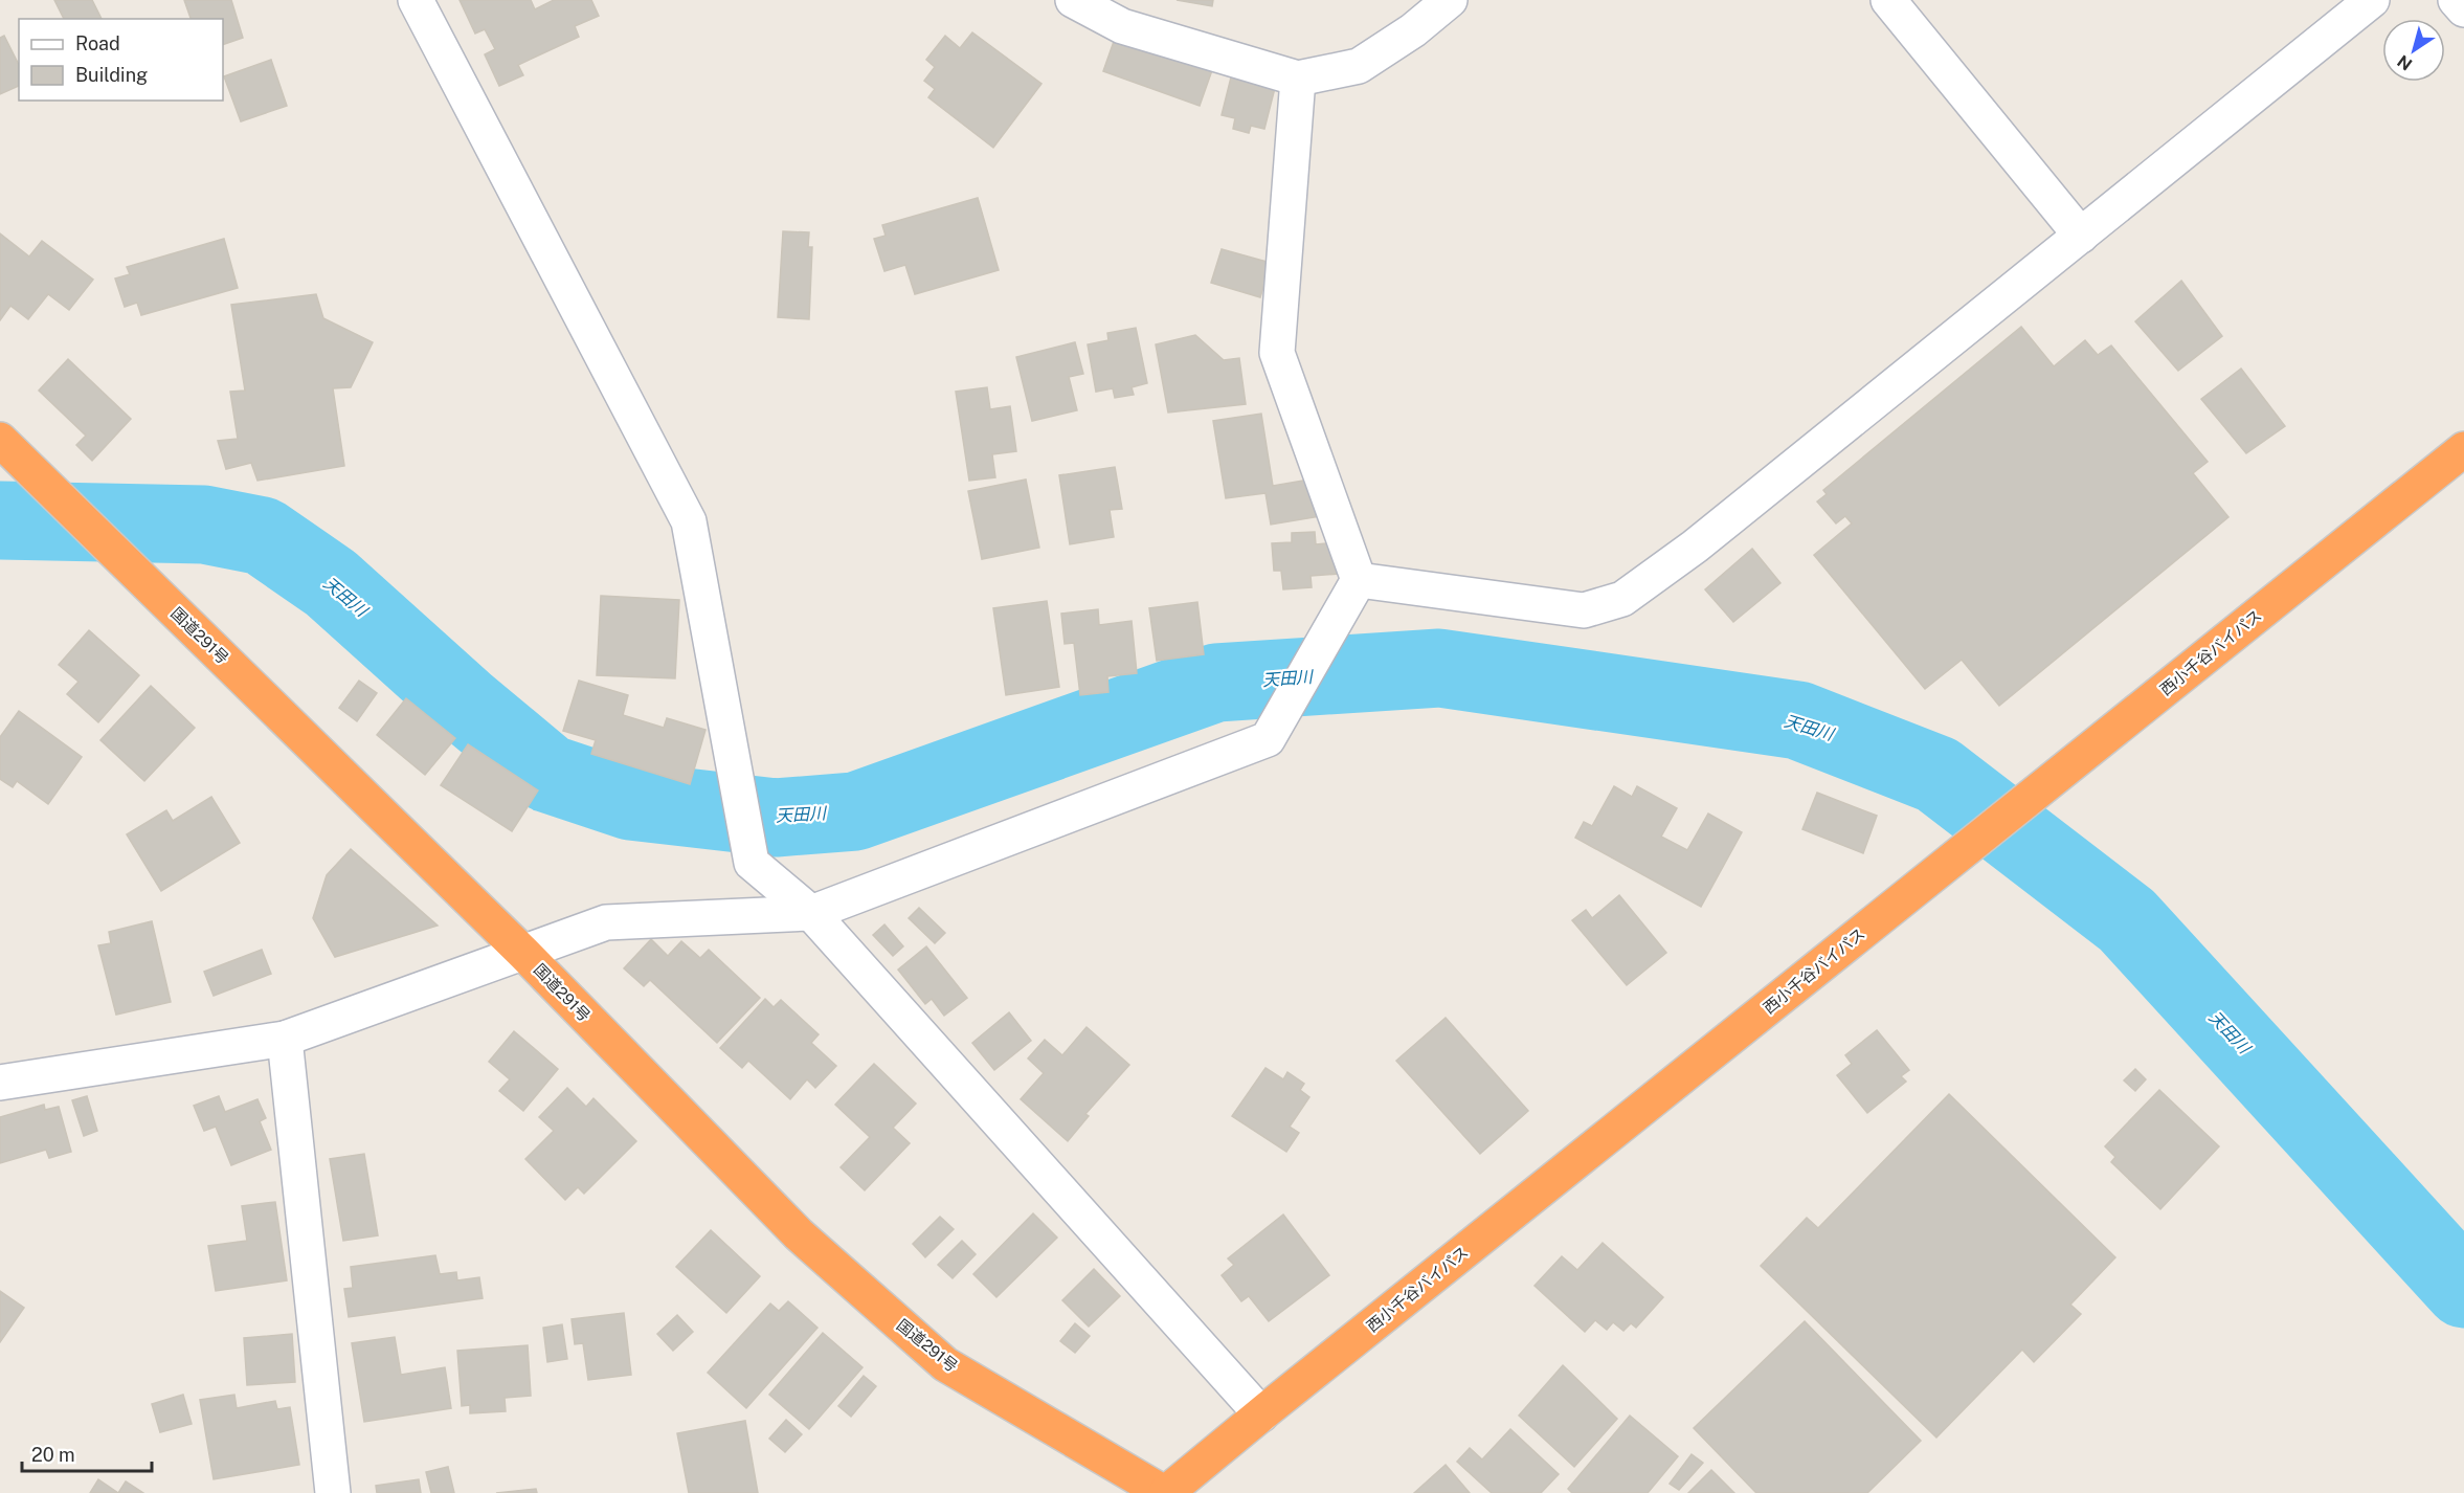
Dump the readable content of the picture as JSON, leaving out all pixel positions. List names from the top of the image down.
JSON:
{
  "streets": {
    "highway": ["国道291号", "西小千谷バイパス"]
  },
  "crossings": [
    ["国道291号", "西小千谷バイパス"]
  ],
  "water": ["天田川"],
  "legend": ["Road", "Building"],
  "scale_bar": "20 m",
  "north": "bottom left"
}
